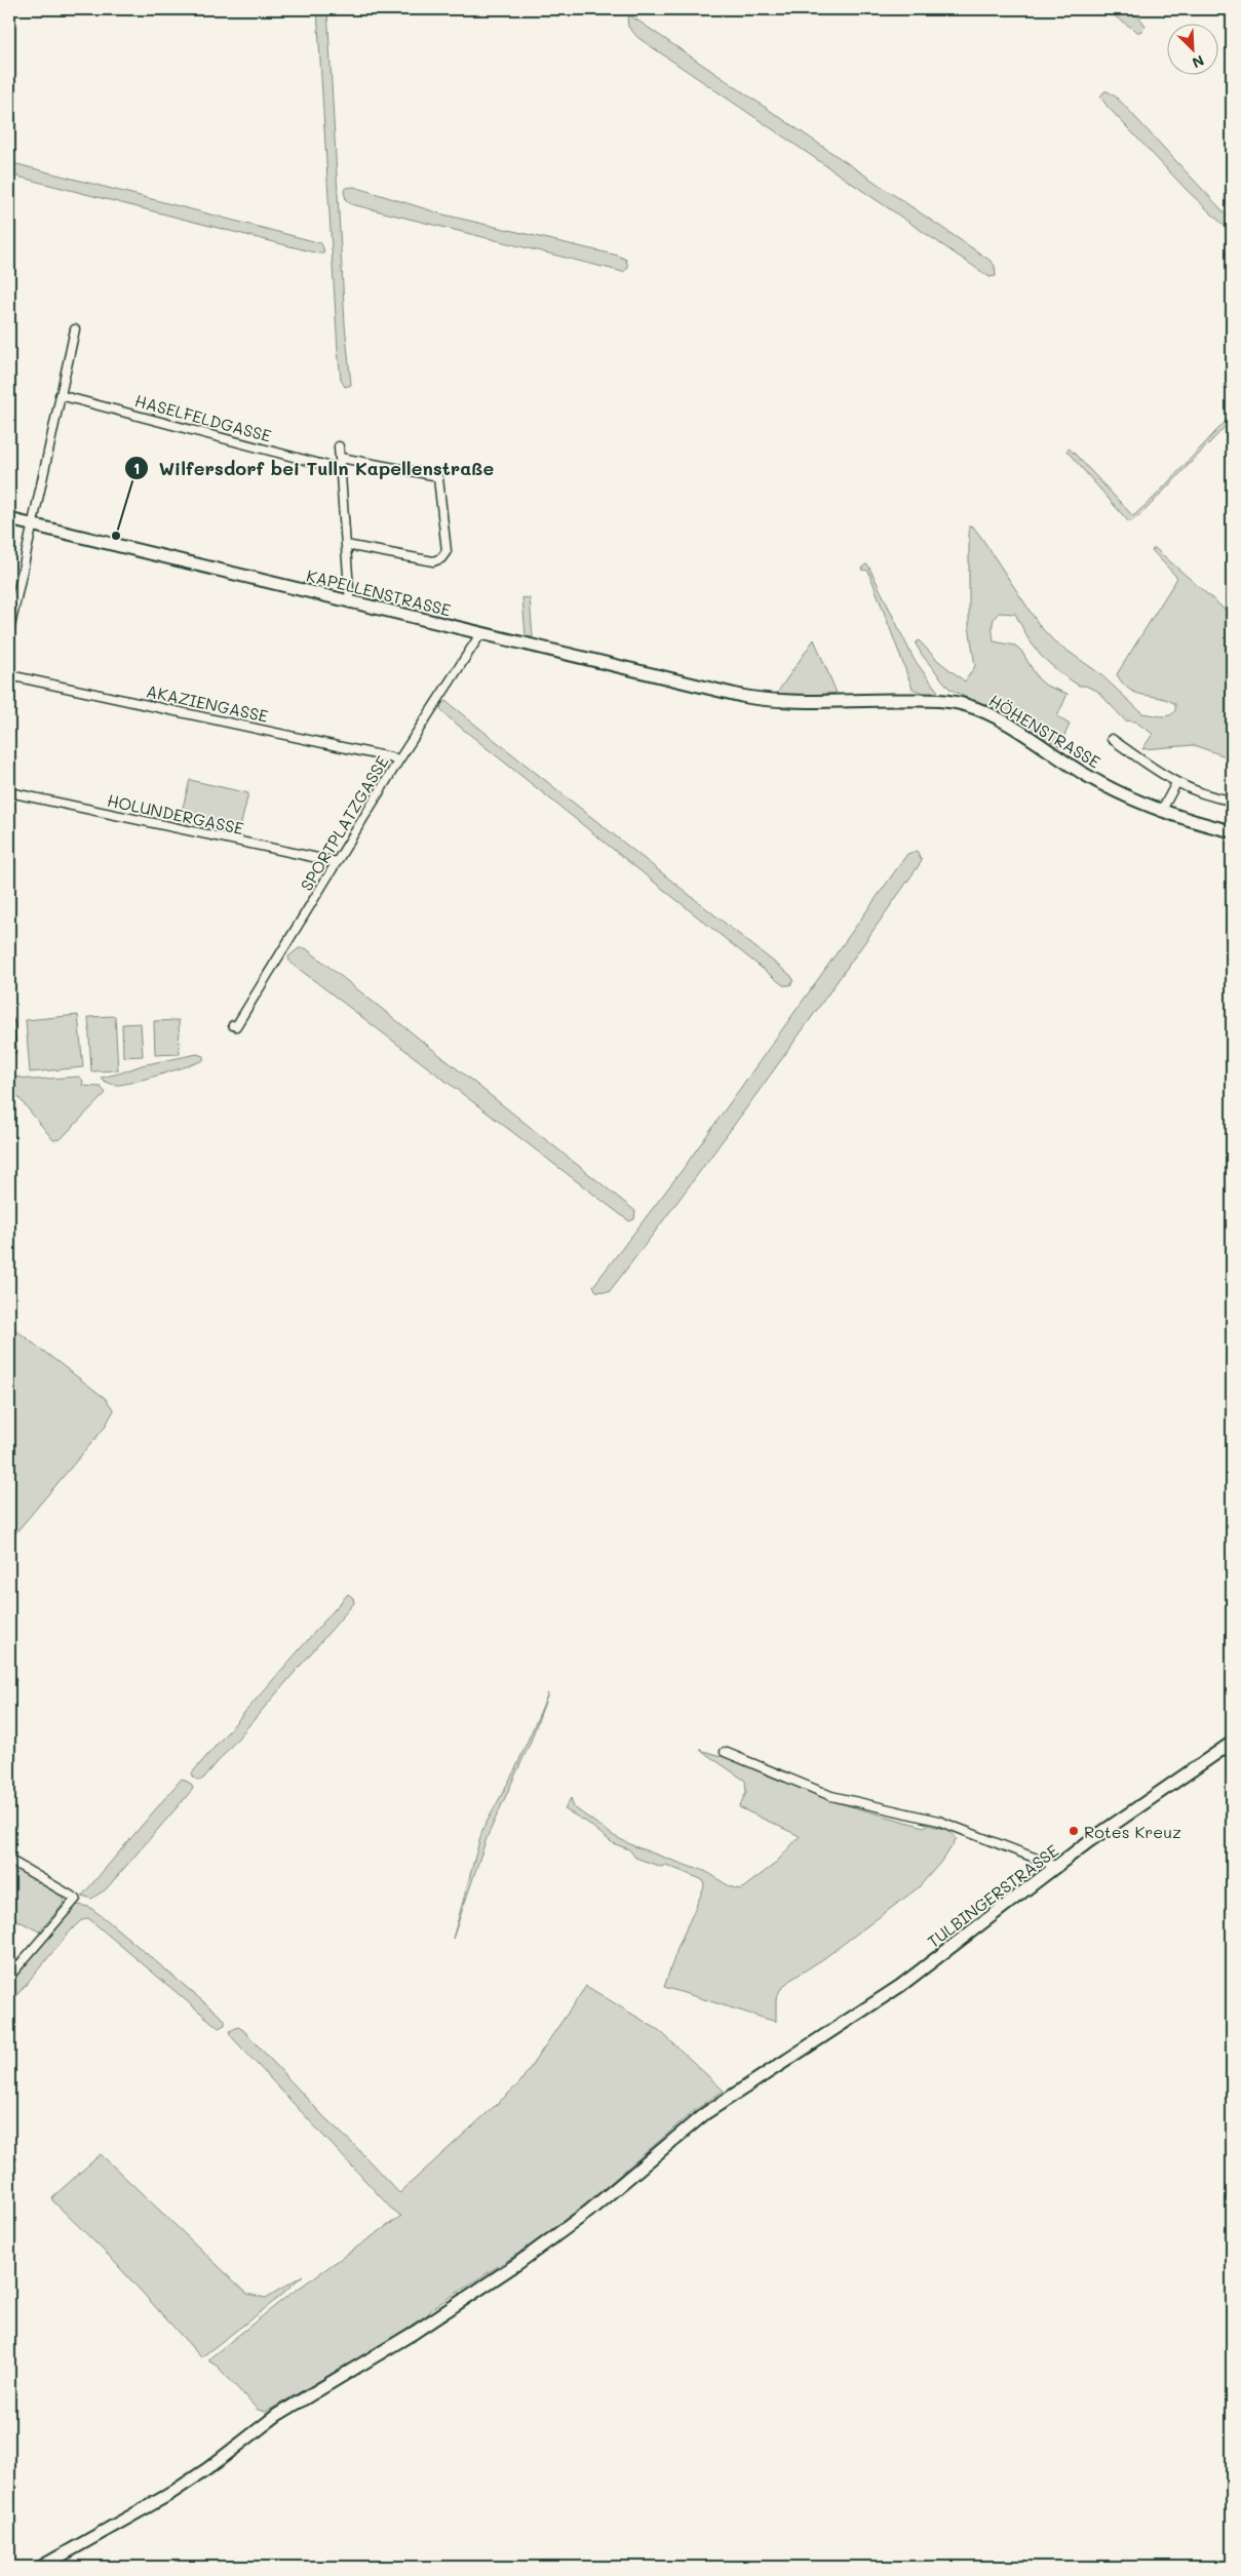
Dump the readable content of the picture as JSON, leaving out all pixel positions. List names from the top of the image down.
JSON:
{
  "streets": {
    "main road": ["KAPELLENSTRASSE", "HÖHENSTRASSE", "TULBINGERSTRASSE"],
    "street": [
      "HASELFELDGASSE",
      "AKAZIENGASSE",
      "HOLUNDERGASSE",
      "SPORTPLATZGASSE"
    ]
  },
  "crossings": [
    ["KAPELLENSTRASSE", "HÖHENSTRASSE"],
    ["KAPELLENSTRASSE", "SPORTPLATZGASSE"],
    ["AKAZIENGASSE", "SPORTPLATZGASSE"],
    ["HOLUNDERGASSE", "SPORTPLATZGASSE"]
  ],
  "places": ["Wilfersdorf bei Tulln Kapellenstraße", "Rotes Kreuz"],
  "north": "bottom right"
}
